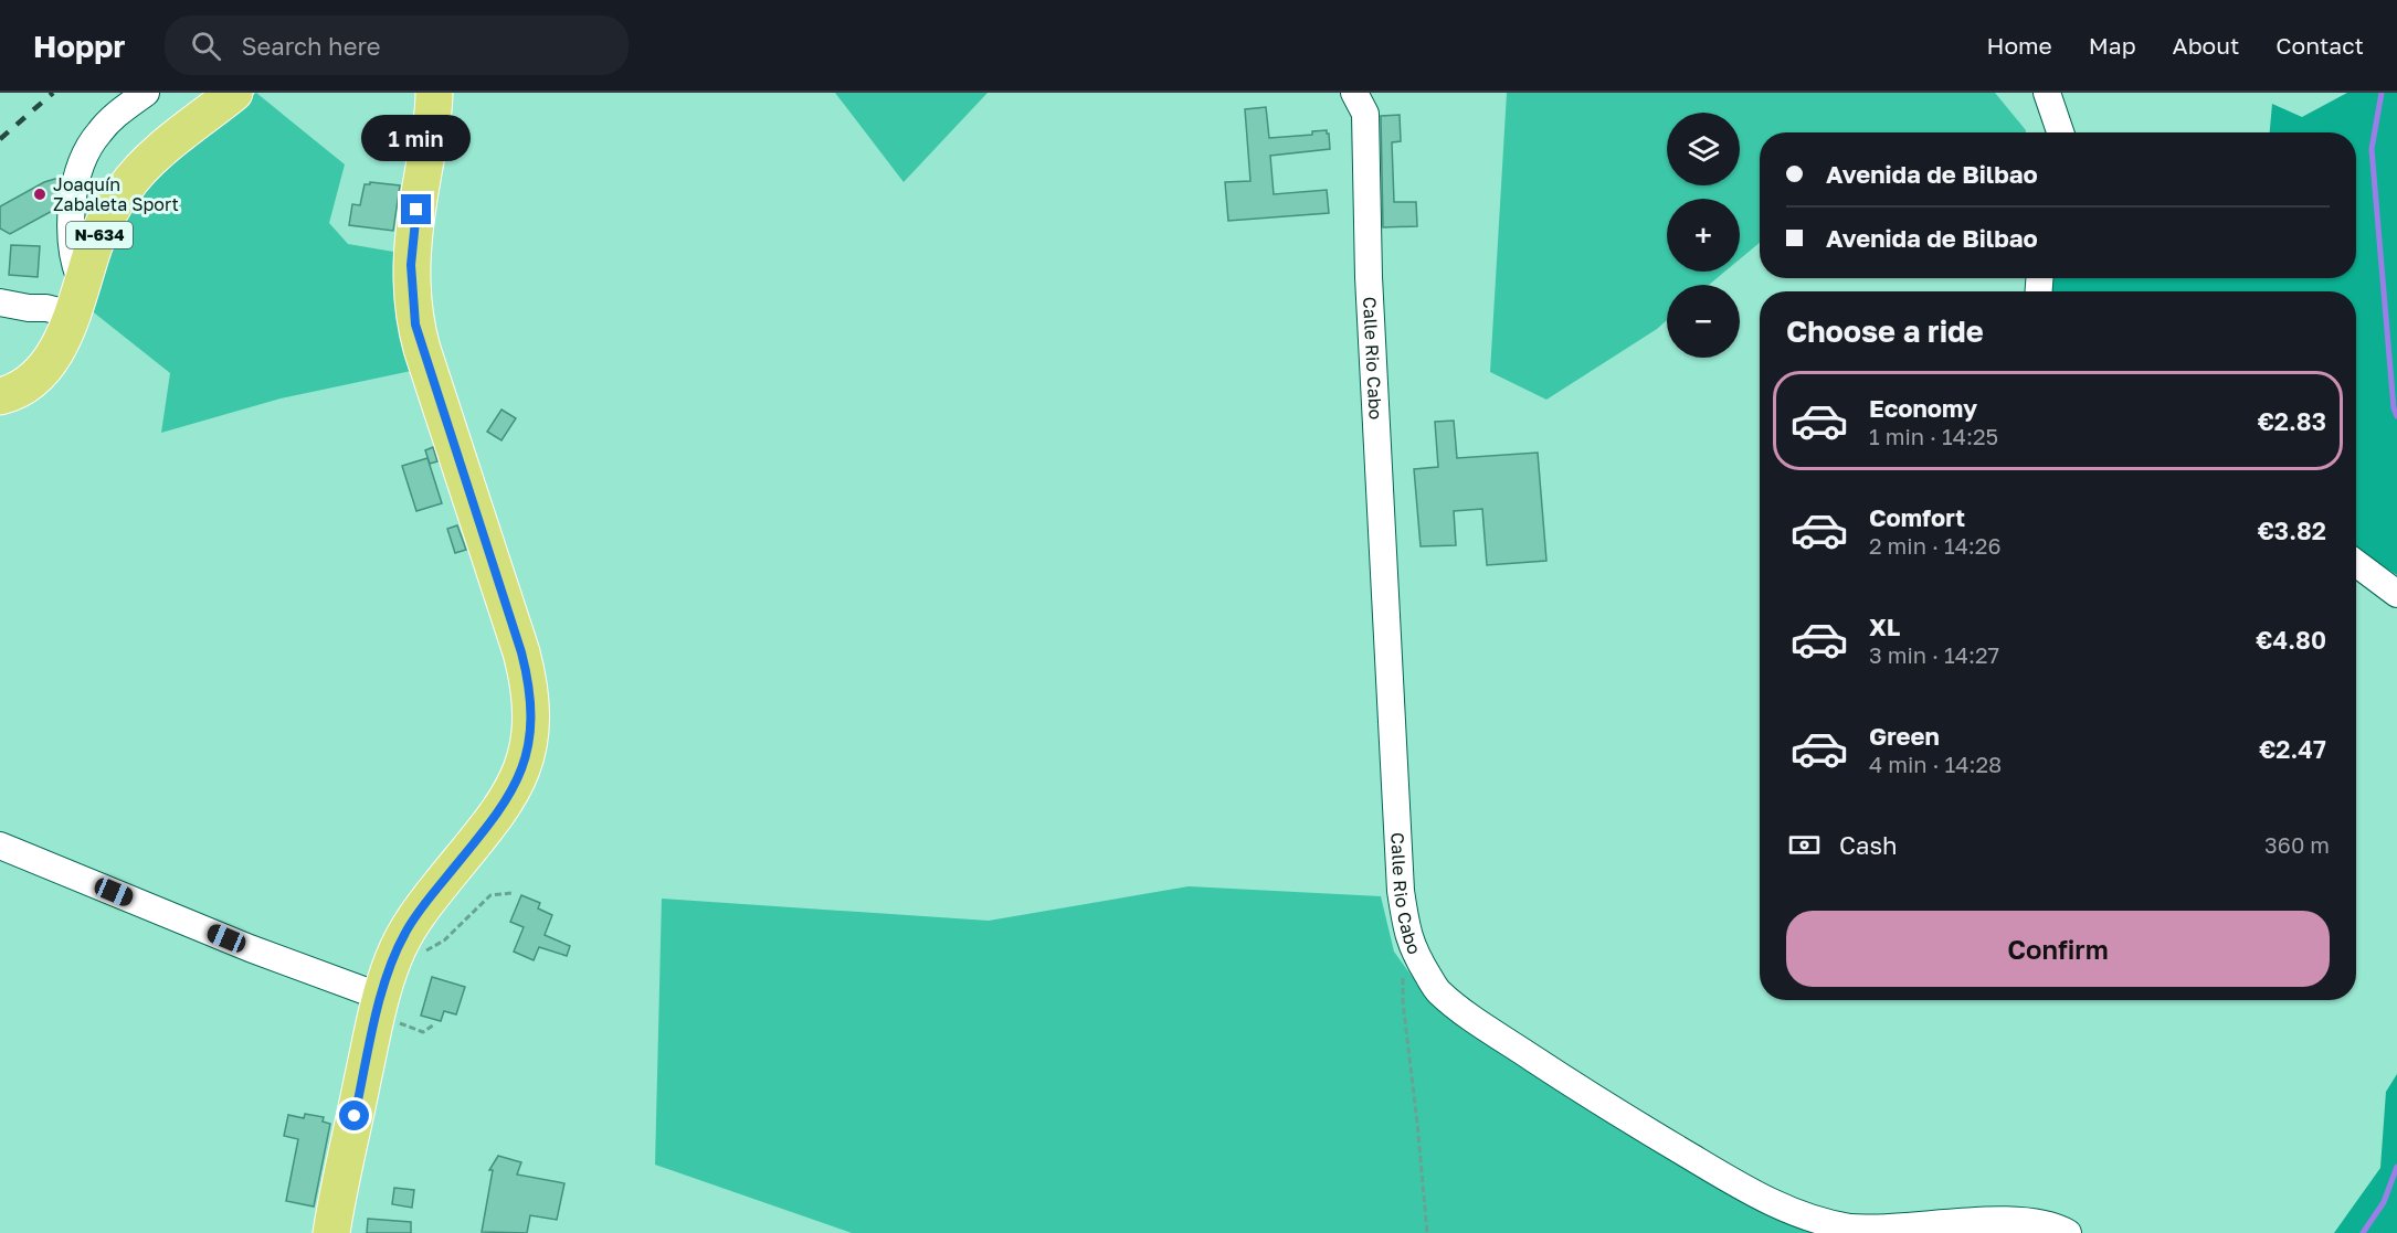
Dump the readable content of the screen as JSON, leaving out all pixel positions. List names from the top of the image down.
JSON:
{
  "streets": {
    "highway": ["N-634"],
    "street": ["Calle Rio Cabo"]
  },
  "places": ["Joaquín Zabaleta Sport"],
  "page": {
    "header": "Hoppr",
    "search": "Search here",
    "nav": [
      "Home",
      "Map",
      "About",
      "Contact"
    ],
    "map_buttons": ["+", "−"],
    "bubble": "1 min",
    "banner": ["Avenida de Bilbao", "Avenida de Bilbao"],
    "heading": "Choose a ride",
    "list": [
      {
        "name": "Economy",
        "note": "1 min · 14:25",
        "value": "€2.83"
      },
      {
        "name": "Comfort",
        "note": "2 min · 14:26",
        "value": "€3.82"
      },
      {
        "name": "XL",
        "note": "3 min · 14:27",
        "value": "€4.80"
      },
      {
        "name": "Green",
        "note": "4 min · 14:28",
        "value": "€2.47"
      }
    ],
    "pay": ["Cash", "360 m"],
    "buttons": "Confirm"
  }
}
